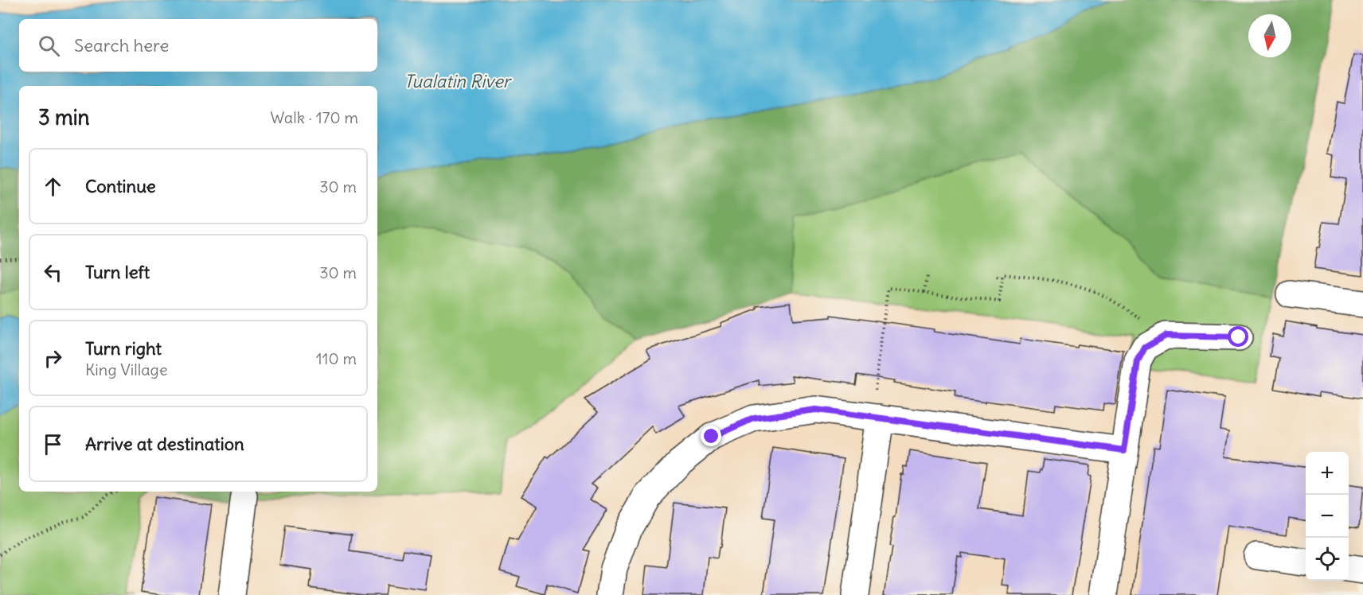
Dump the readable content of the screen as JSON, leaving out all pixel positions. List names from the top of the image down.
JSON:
{
  "water": ["Tualatin River"],
  "north": "bottom",
  "page": {
    "search": "Search here",
    "heading": ["3 min", "Walk · 170 m"],
    "list": [
      ["Continue", "30 m"],
      ["Turn left", "30 m"],
      ["Turn right", "King Village", "110 m"],
      "Arrive at destination"
    ],
    "map_buttons": ["+", "−"]
  }
}
